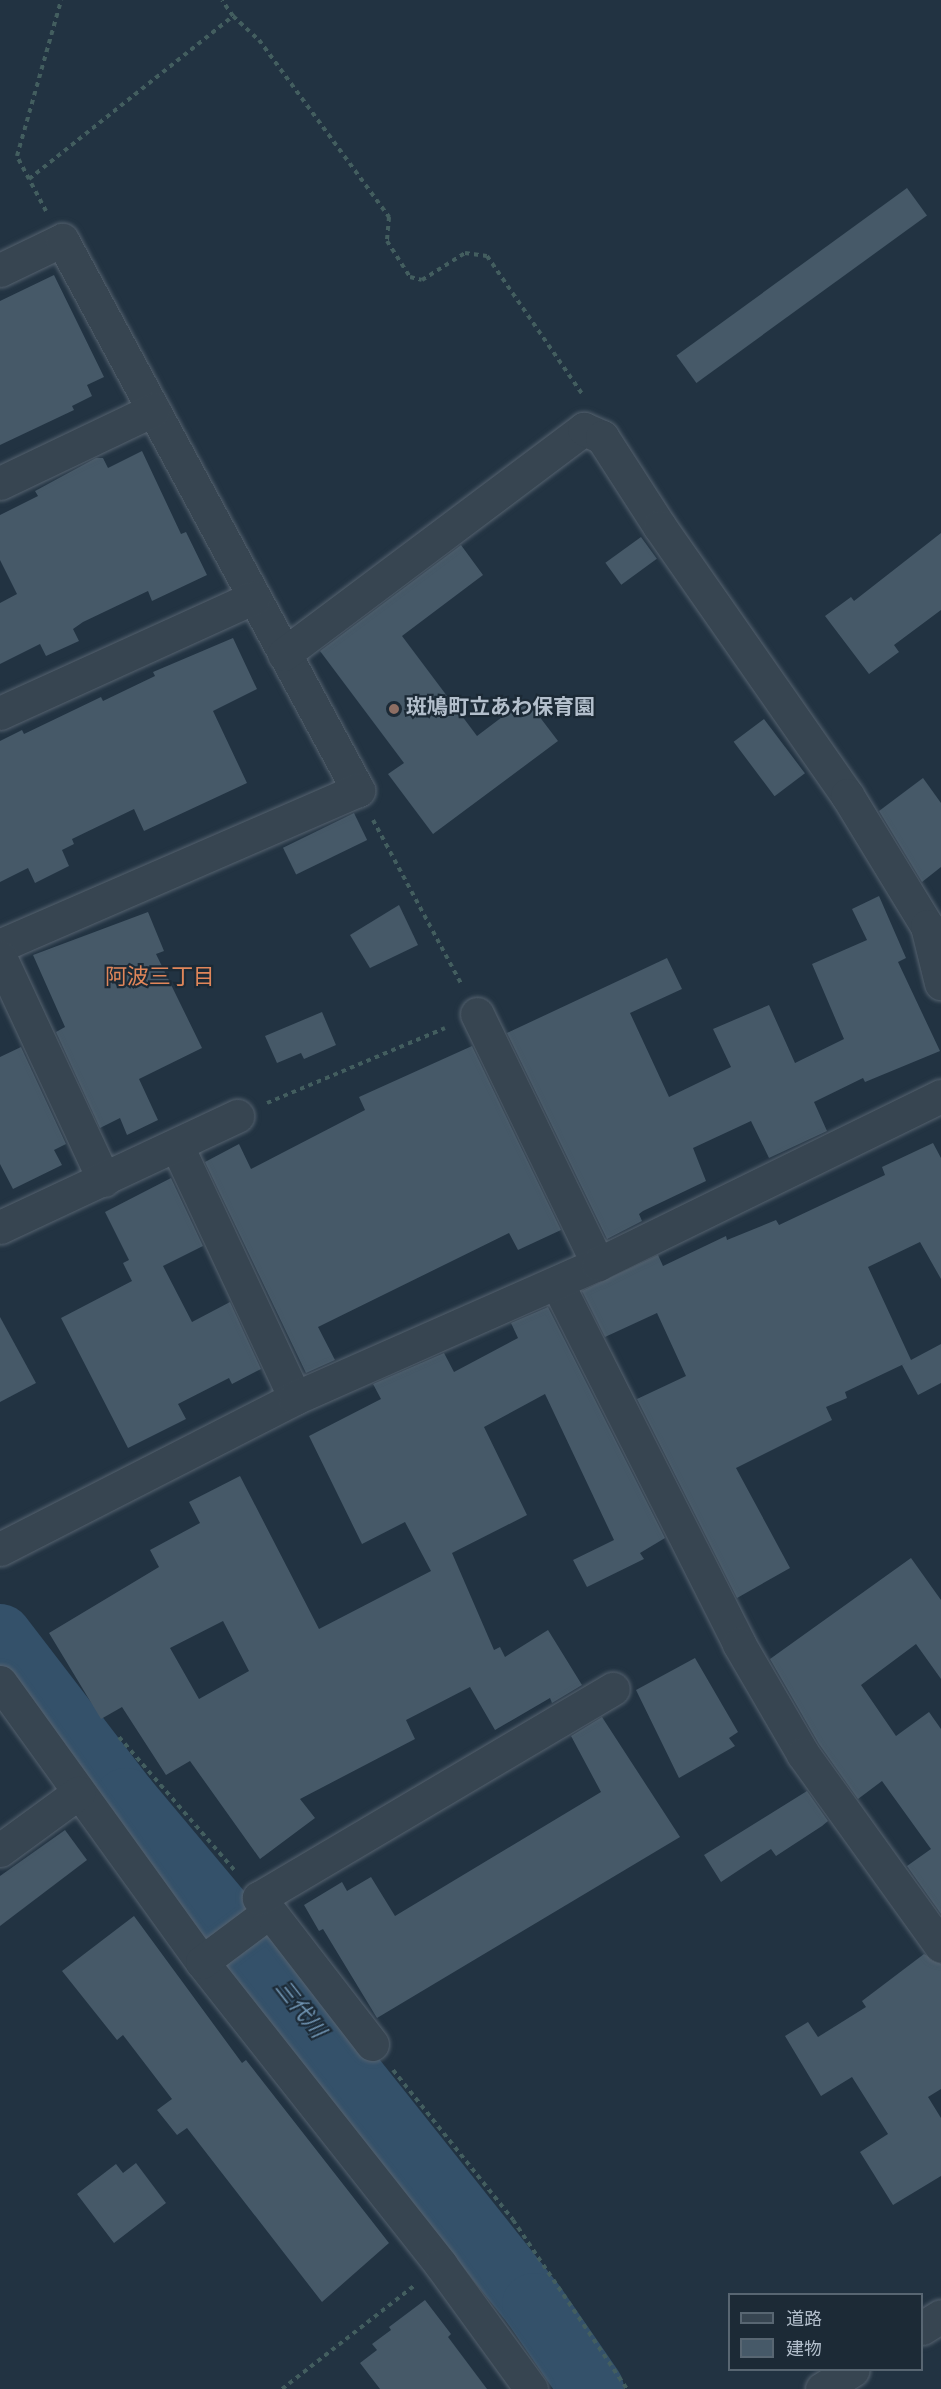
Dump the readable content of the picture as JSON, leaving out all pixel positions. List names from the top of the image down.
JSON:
{
  "districts": ["阿波三丁目"],
  "water": ["三代川"],
  "places": ["斑鳩町立あわ保育園"],
  "legend": ["道路", "建物"]
}
